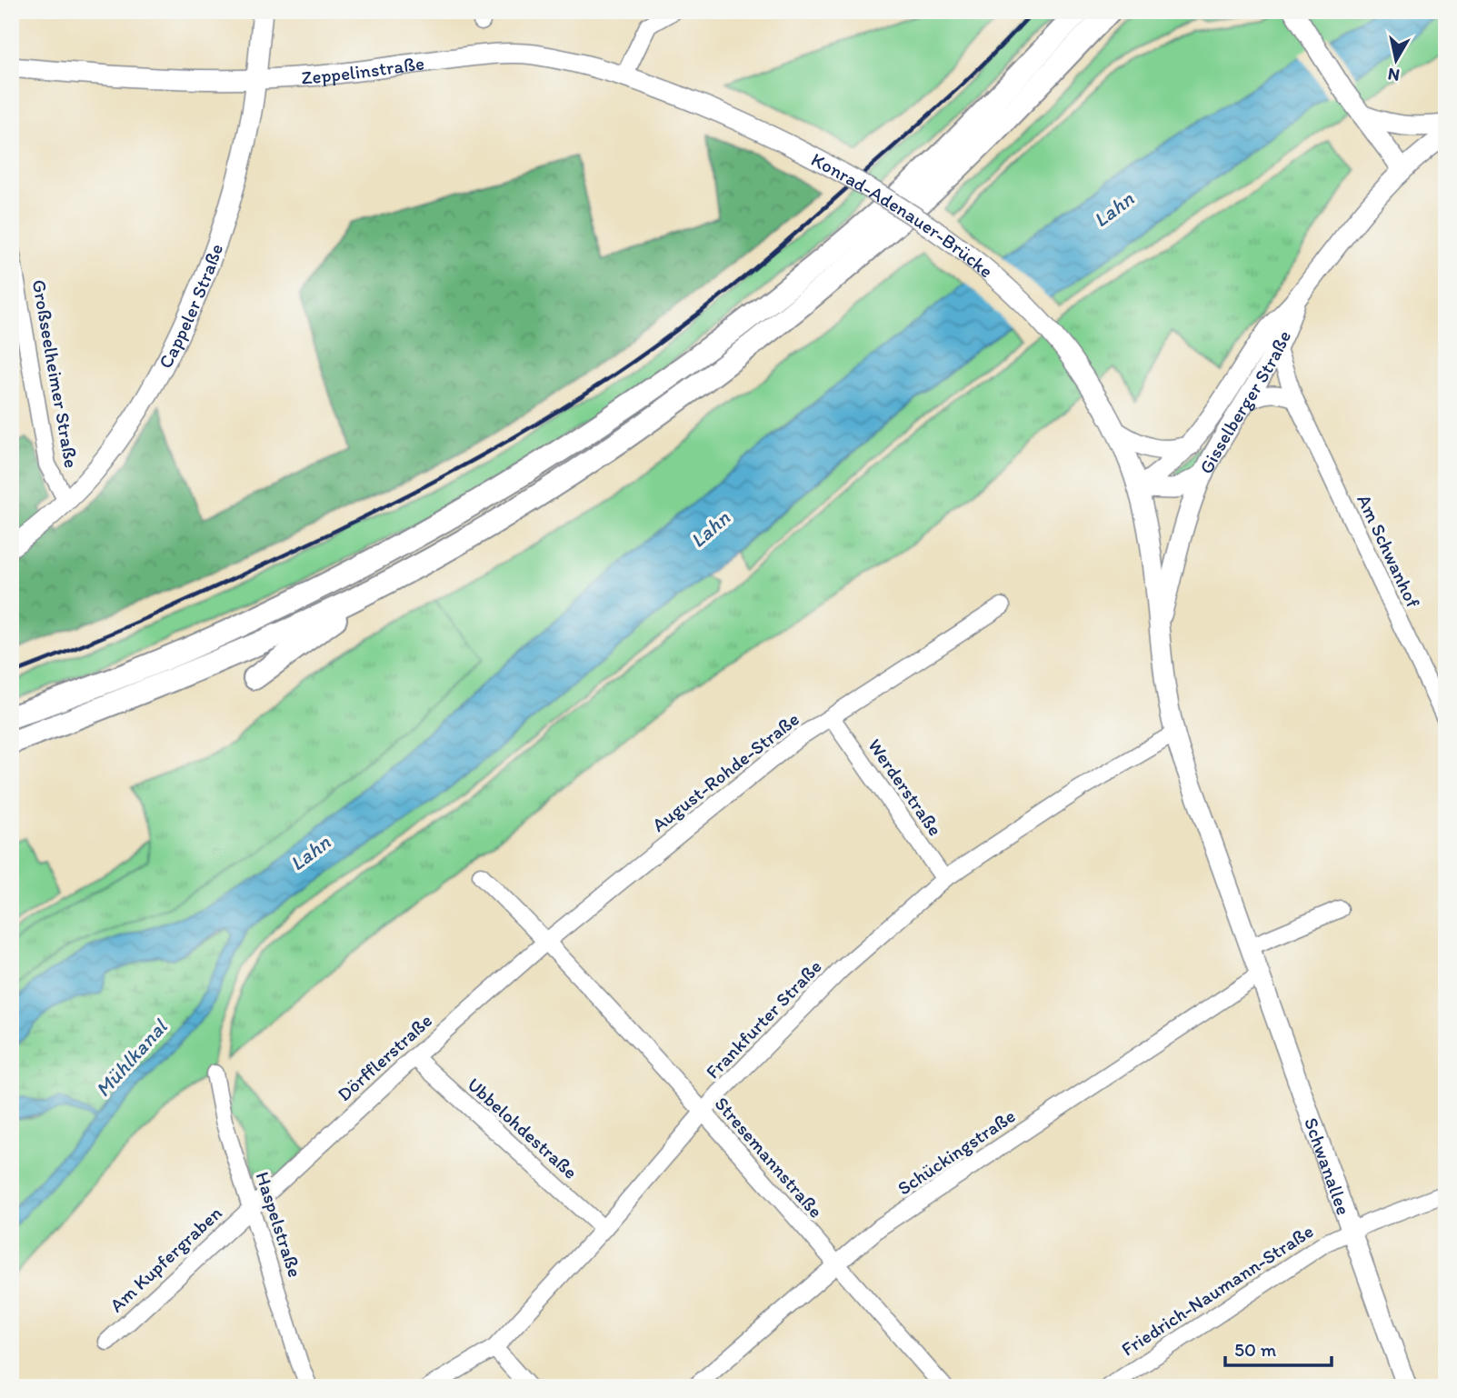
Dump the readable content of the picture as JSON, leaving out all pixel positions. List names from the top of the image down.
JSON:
{
  "streets": {
    "main road": [
      "Zeppelinstraße",
      "Konrad-Adenauer-Brücke",
      "Cappeler Straße",
      "Gisselberger Straße",
      "Schwanallee"
    ],
    "street": [
      "Großseelheimer Straße",
      "Am Schwanhof",
      "August-Rohde-Straße",
      "Werderstraße",
      "Frankfurter Straße",
      "Dörfflerstraße",
      "Ubbelohdestraße",
      "Schückingstraße",
      "Stresemannstraße",
      "Haspelstraße",
      "Am Kupfergraben",
      "Friedrich-Naumann-Straße"
    ]
  },
  "crossings": [
    ["Zeppelinstraße", "Konrad-Adenauer-Brücke"],
    ["Zeppelinstraße", "Cappeler Straße"],
    ["Cappeler Straße", "Großseelheimer Straße"],
    ["Gisselberger Straße", "Am Schwanhof"],
    ["August-Rohde-Straße", "Werderstraße"],
    ["August-Rohde-Straße", "Dörfflerstraße"],
    ["August-Rohde-Straße", "Stresemannstraße"],
    ["Werderstraße", "Frankfurter Straße"],
    ["Frankfurter Straße", "Ubbelohdestraße"],
    ["Frankfurter Straße", "Stresemannstraße"],
    ["Frankfurter Straße", "Schwanallee"],
    ["Dörfflerstraße", "Ubbelohdestraße"],
    ["Dörfflerstraße", "Stresemannstraße"],
    ["Dörfflerstraße", "Haspelstraße"],
    ["Dörfflerstraße", "Am Kupfergraben"],
    ["Schückingstraße", "Stresemannstraße"],
    ["Schückingstraße", "Schwanallee"],
    ["Schwanallee", "Friedrich-Naumann-Straße"],
    ["Haspelstraße", "Am Kupfergraben"]
  ],
  "water": ["Lahn", "Mühlkanal"],
  "scale_bar": "50 m",
  "north": "bottom"
}
